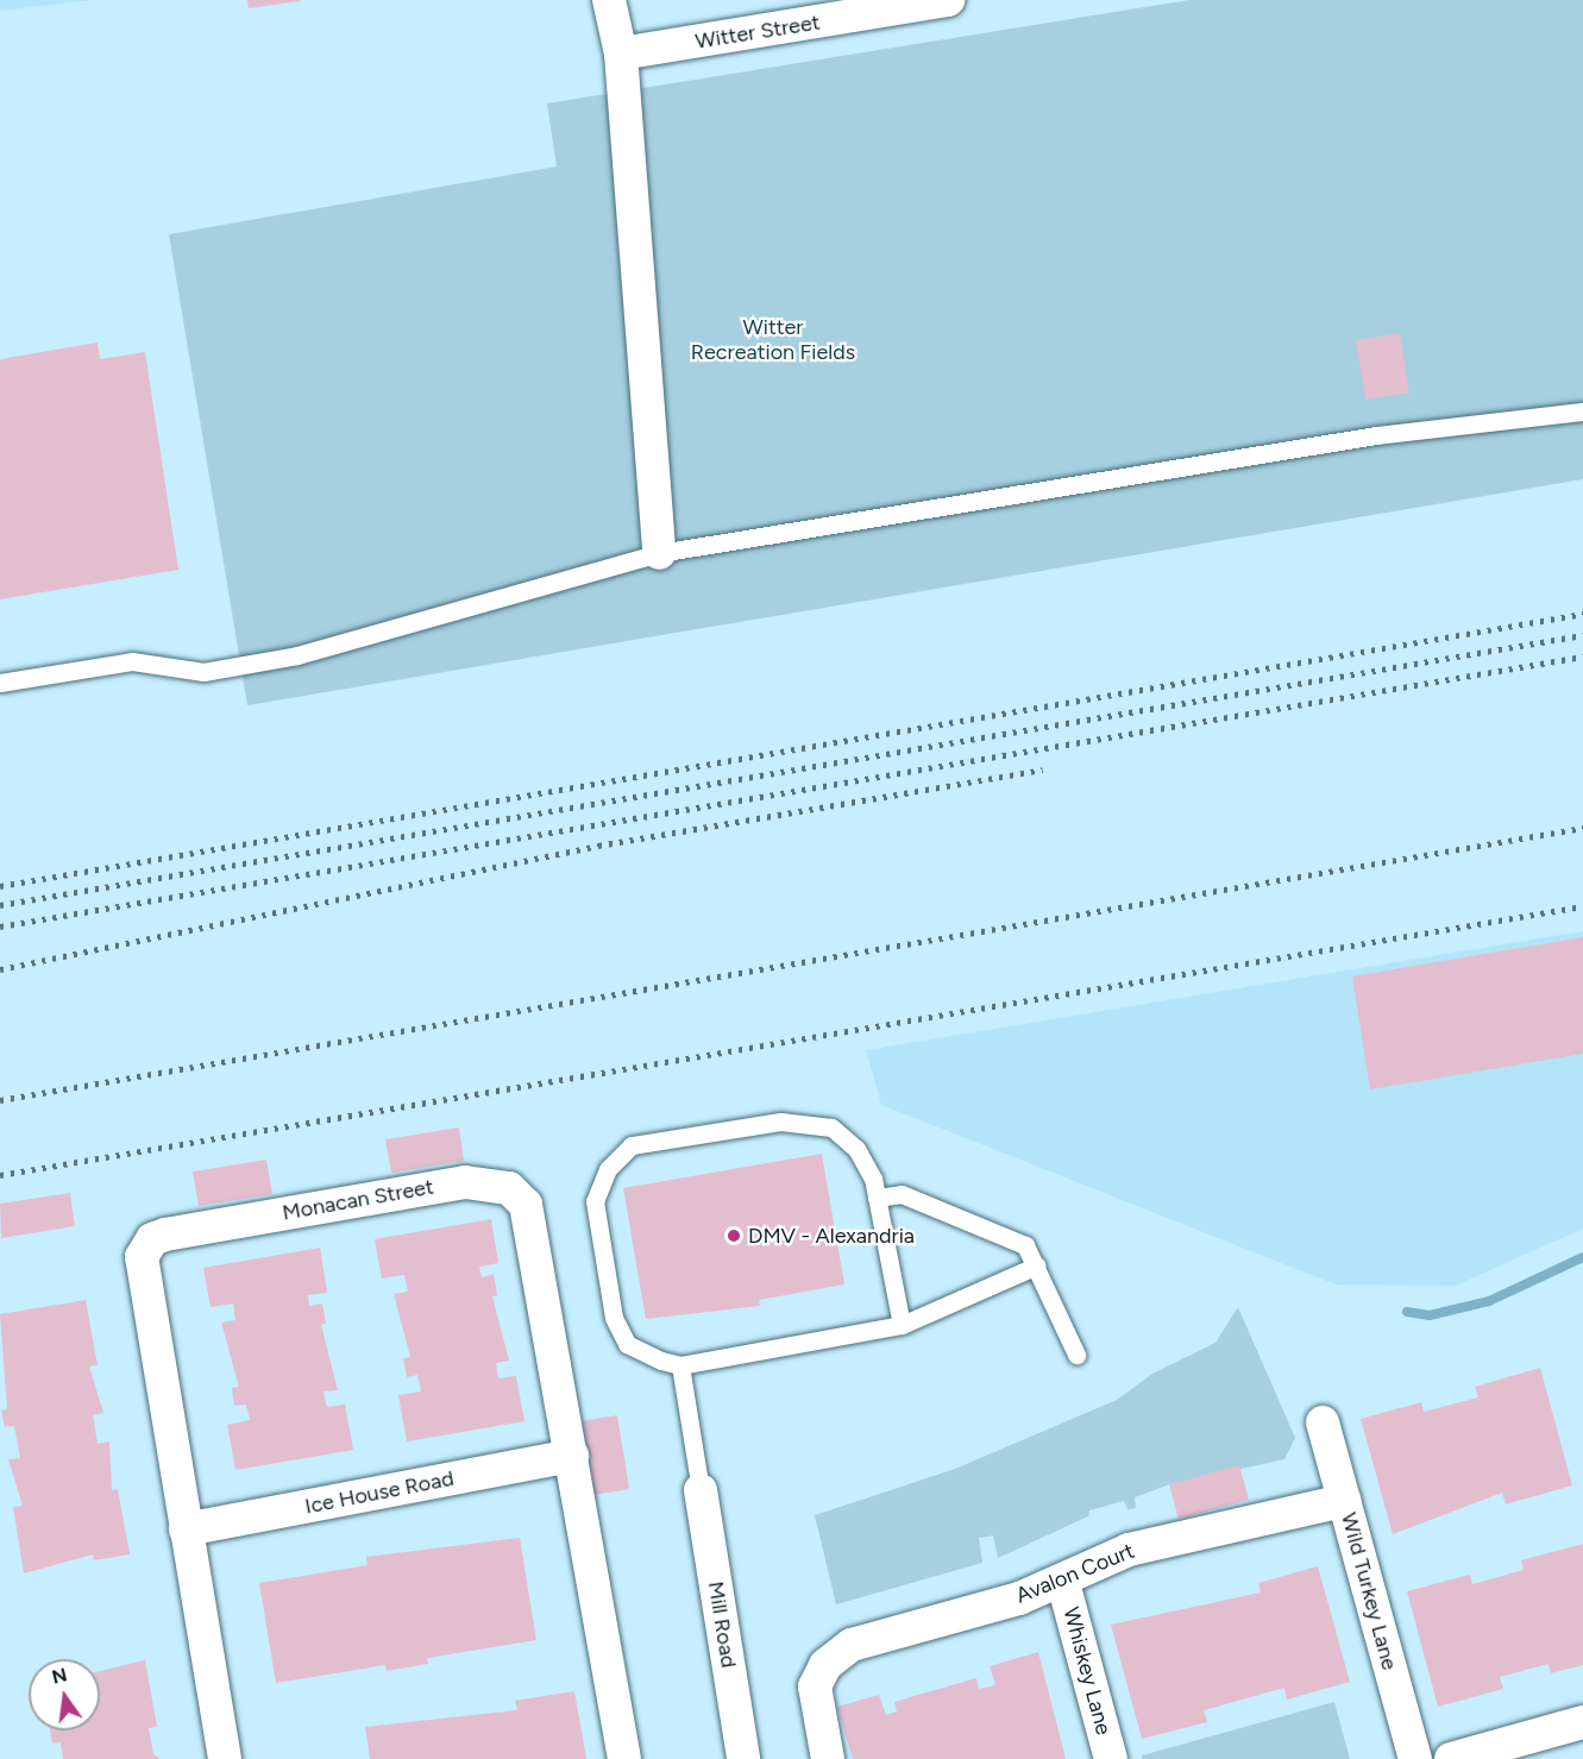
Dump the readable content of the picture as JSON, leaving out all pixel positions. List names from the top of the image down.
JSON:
{
  "streets": {
    "street": [
      "Witter Street",
      "Monacan Street",
      "Ice House Road",
      "Avalon Court",
      "Wild Turkey Lane",
      "Mill Road",
      "Whiskey Lane"
    ]
  },
  "crossings": [
    ["Monacan Street", "Ice House Road"],
    ["Avalon Court", "Wild Turkey Lane"],
    ["Avalon Court", "Whiskey Lane"]
  ],
  "parks": ["Witter Recreation Fields"],
  "places": ["DMV - Alexandria"],
  "north": "top"
}
